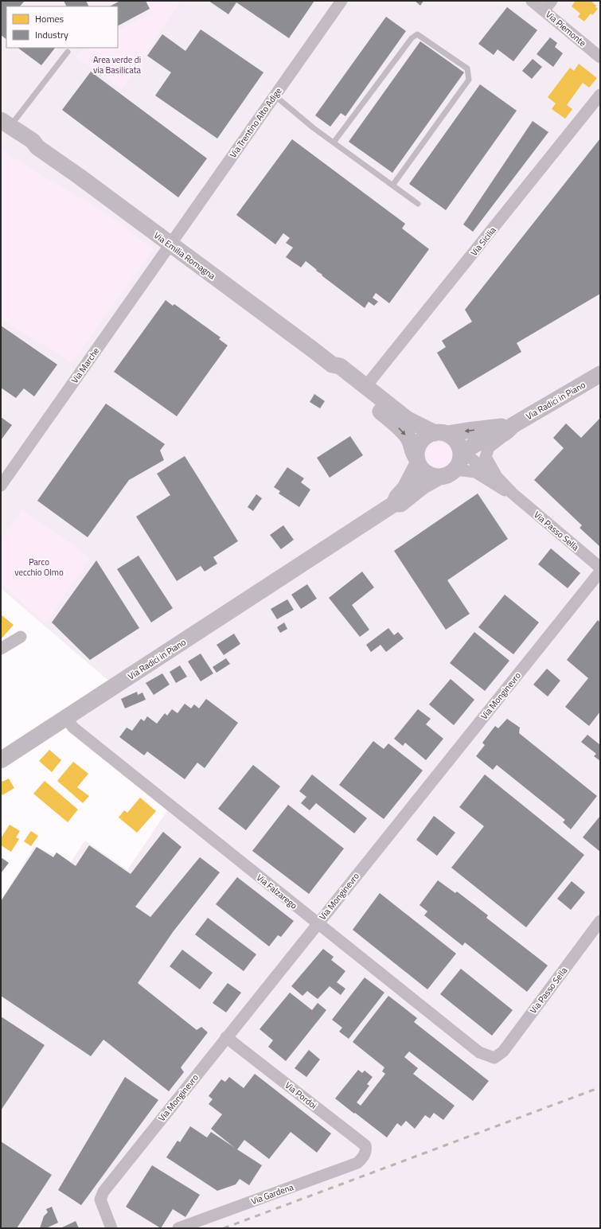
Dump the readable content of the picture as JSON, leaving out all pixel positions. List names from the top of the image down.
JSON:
{
  "streets": {
    "street": [
      "Via Piemonte",
      "Via Trentino Alto Adige",
      "Via Sicilia",
      "Via Emilia Romagna",
      "Via Marche",
      "Via Radici in Piano",
      "Via Passo Sella",
      "Via Monginevro",
      "Via Falzarego",
      "Via Pordoi",
      "Via Gardena"
    ]
  },
  "crossings": [
    ["Via Trentino Alto Adige", "Via Emilia Romagna"],
    ["Via Trentino Alto Adige", "Via Marche"],
    ["Via Sicilia", "Via Emilia Romagna"],
    ["Via Emilia Romagna", "Via Marche"],
    ["Via Emilia Romagna", "Via Passo Sella"],
    ["Via Radici in Piano", "Via Passo Sella"],
    ["Via Radici in Piano", "Via Falzarego"],
    ["Via Passo Sella", "Via Falzarego"],
    ["Via Monginevro", "Via Falzarego"],
    ["Via Monginevro", "Via Pordoi"],
    ["Via Pordoi", "Via Gardena"]
  ],
  "parks": ["Area verde di via Basilicata", "Parco vecchio Olmo"],
  "legend": ["Homes", "Industry"]
}
